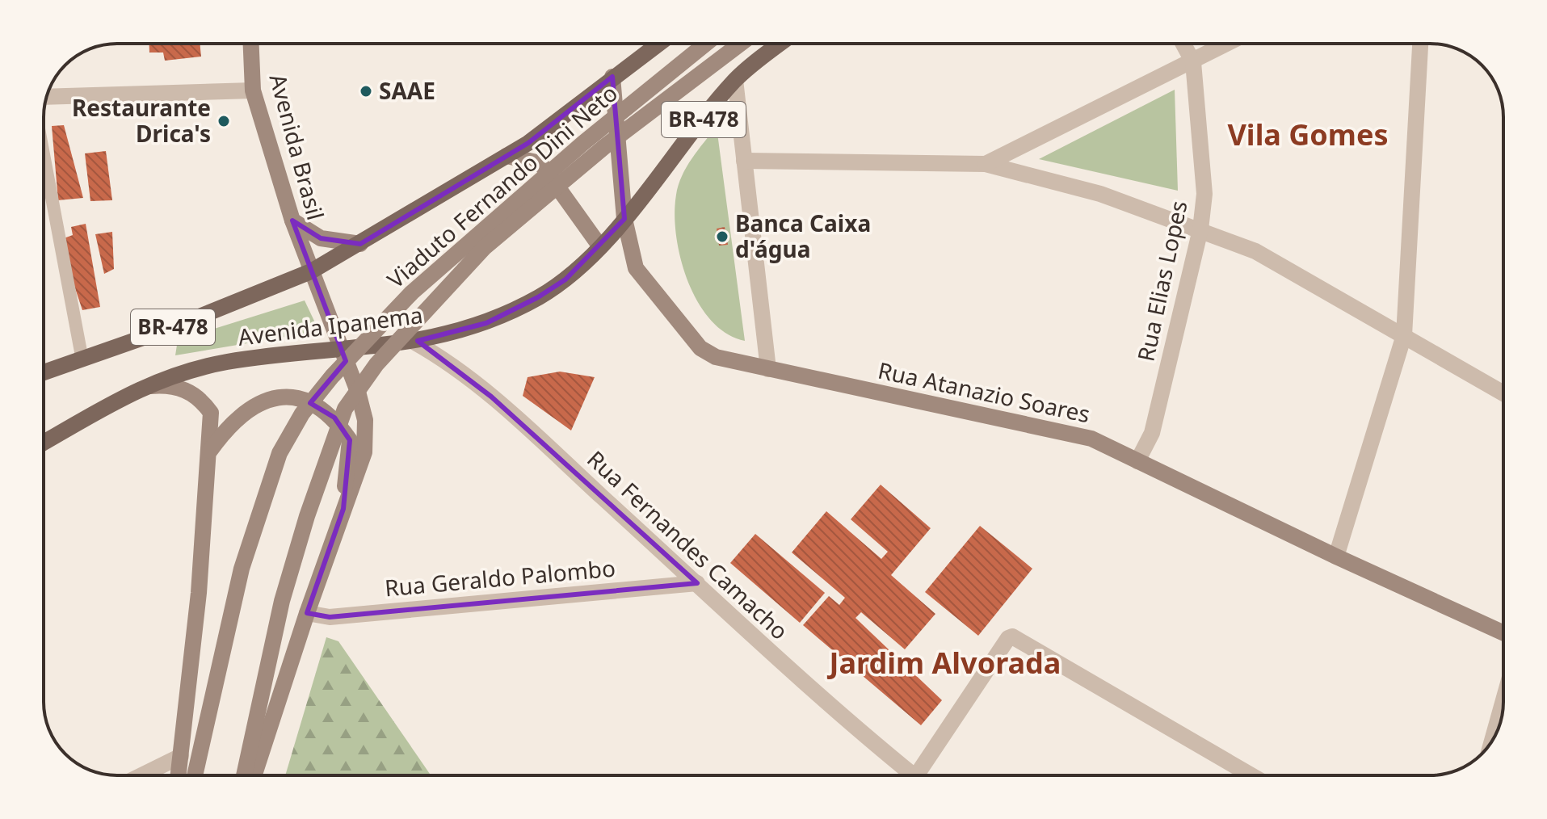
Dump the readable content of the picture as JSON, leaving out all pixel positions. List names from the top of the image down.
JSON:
{
  "streets": {
    "main road": [
      "BR-478",
      "Avenida Brasil",
      "Viaduto Fernando Dini Neto",
      "Avenida Ipanema",
      "Rua Atanazio Soares"
    ],
    "street": ["Rua Elias Lopes", "Rua Fernandes Camacho", "Rua Geraldo Palombo"]
  },
  "crossings": [
    ["BR-478", "Avenida Brasil"],
    ["BR-478", "Avenida Ipanema"],
    ["BR-478", "Rua Atanazio Soares"],
    ["Avenida Brasil", "Avenida Ipanema"],
    ["Rua Elias Lopes", "Rua Atanazio Soares"],
    ["Avenida Ipanema", "Rua Atanazio Soares"],
    ["Avenida Ipanema", "Rua Fernandes Camacho"],
    ["Rua Fernandes Camacho", "Rua Geraldo Palombo"]
  ],
  "districts": ["Vila Gomes", "Jardim Alvorada"],
  "places": ["SAAE", "Restaurante Drica's", "Banca Caixa d'água"]
}
